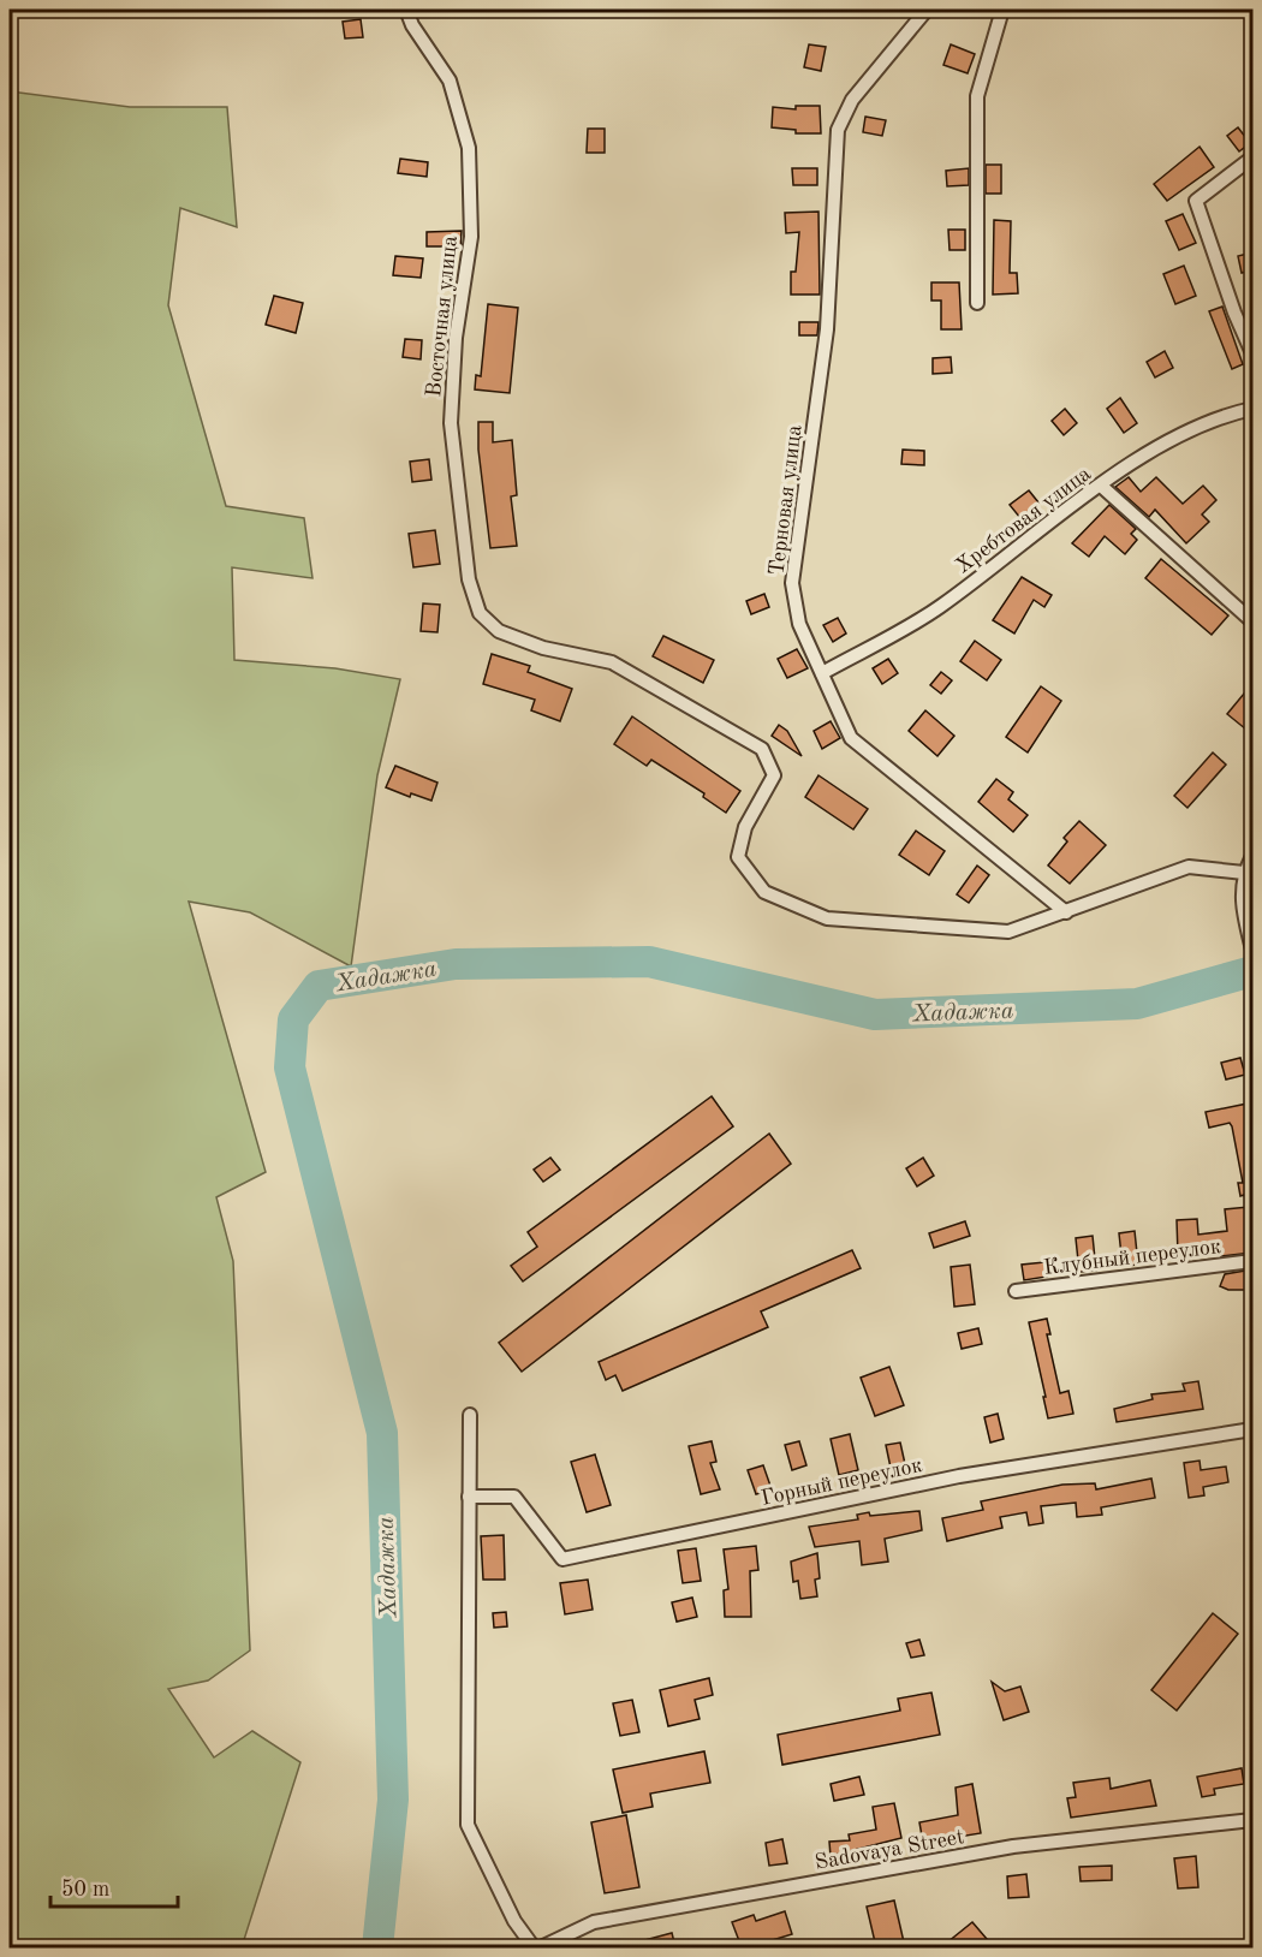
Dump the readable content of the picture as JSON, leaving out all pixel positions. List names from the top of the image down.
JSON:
{
  "streets": {
    "street": [
      "Восточная улица",
      "Терновая улица",
      "Хребтовая улица",
      "Клубный переулок",
      "Горный переулок",
      "Sadovaya Street"
    ]
  },
  "crossings": [
    ["Восточная улица", "Терновая улица"],
    ["Терновая улица", "Хребтовая улица"]
  ],
  "water": ["Хадажка"],
  "scale_bar": "50 m"
}
